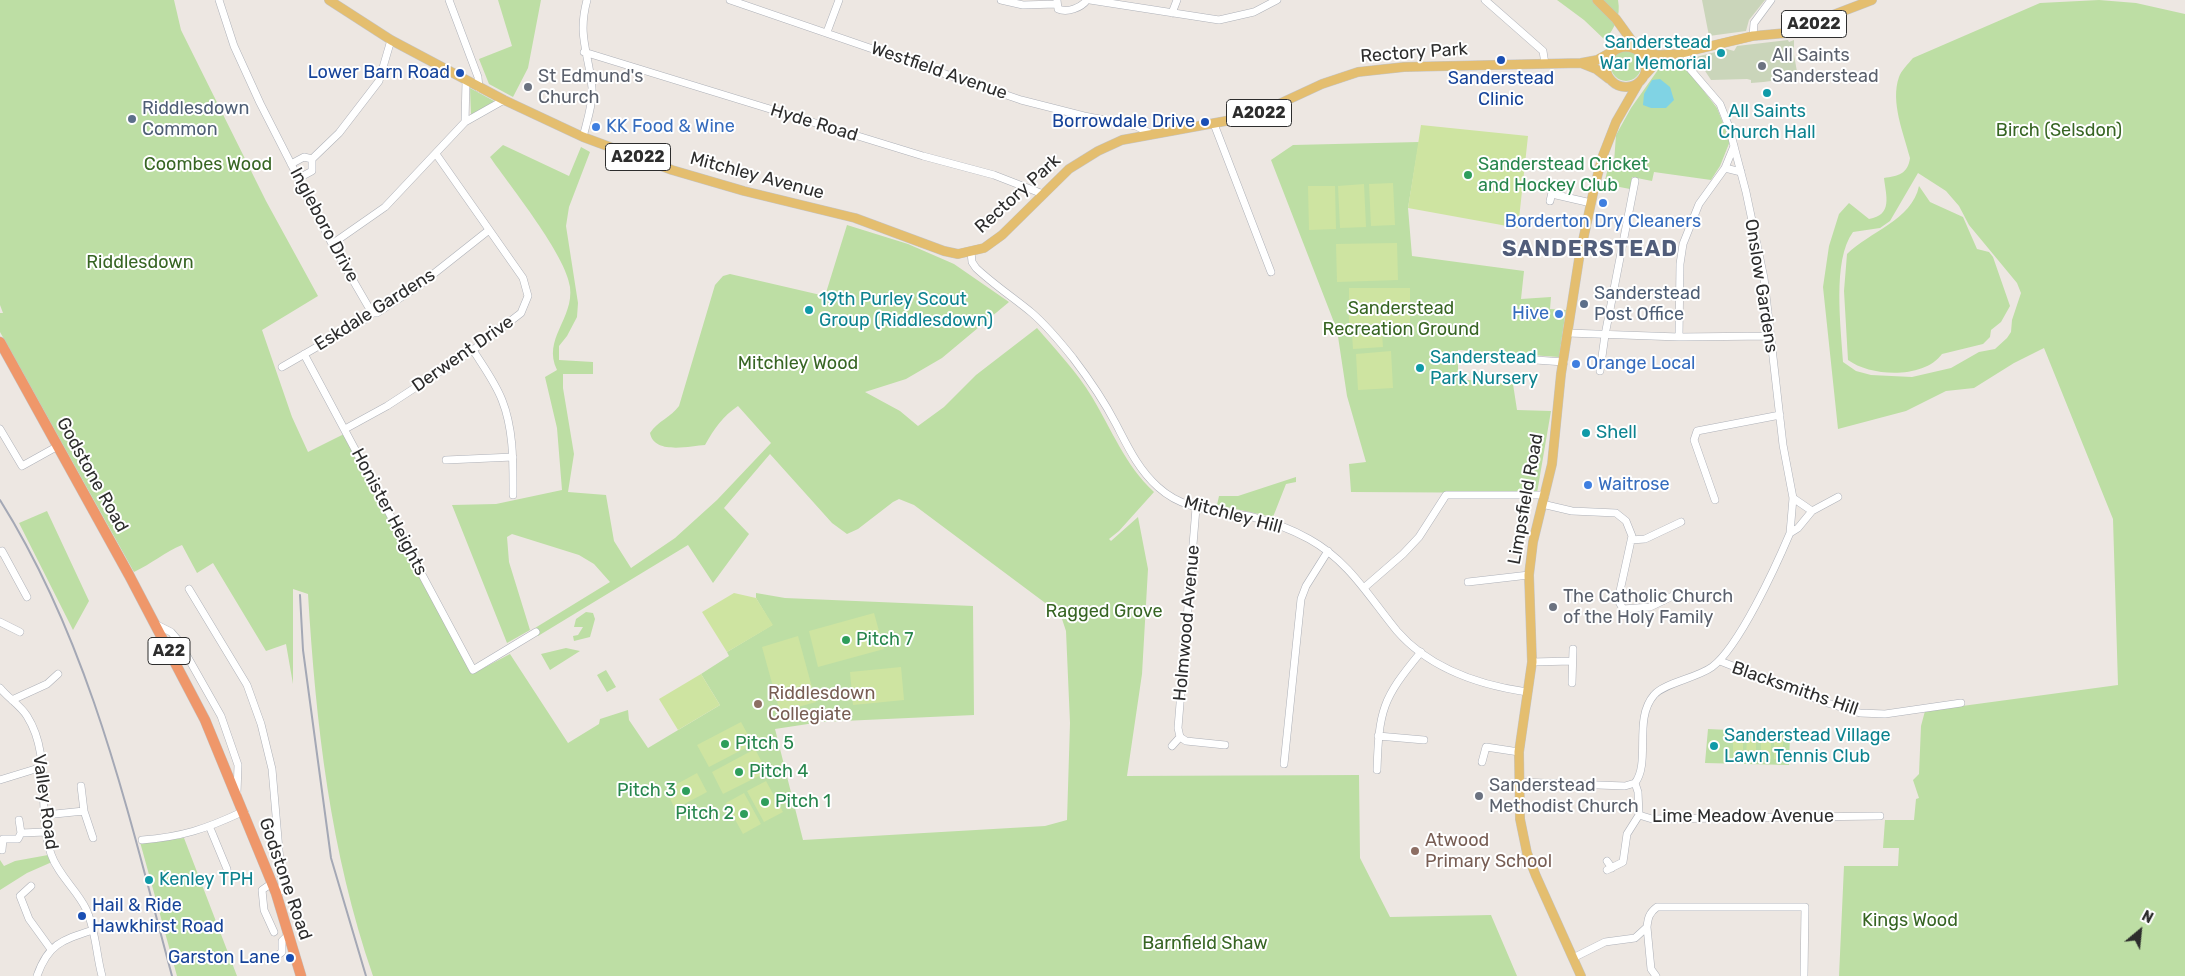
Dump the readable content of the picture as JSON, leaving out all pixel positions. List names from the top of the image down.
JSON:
{
  "streets": {
    "highway": ["Godstone Road", "A22"],
    "main road": [
      "A2022",
      "Rectory Park",
      "Mitchley Avenue",
      "Limpsfield Road"
    ],
    "street": [
      "Westfield Avenue",
      "Hyde Road",
      "Ingleboro Drive",
      "Onslow Gardens",
      "Eskdale Gardens",
      "Derwent Drive",
      "Honister Heights",
      "Mitchley Hill",
      "Holmwood Avenue",
      "Blacksmiths Hill",
      "Valley Road",
      "Lime Meadow Avenue"
    ]
  },
  "crossings": [
    ["A2022", "Rectory Park"],
    ["A2022", "Onslow Gardens"],
    ["A2022", "Limpsfield Road"],
    ["Rectory Park", "Westfield Avenue"],
    ["Rectory Park", "Hyde Road"],
    ["Rectory Park", "Mitchley Avenue"],
    ["Rectory Park", "Limpsfield Road"],
    ["Rectory Park", "Mitchley Hill"],
    ["Mitchley Avenue", "Mitchley Hill"],
    ["Ingleboro Drive", "Eskdale Gardens"],
    ["Eskdale Gardens", "Derwent Drive"],
    ["Eskdale Gardens", "Honister Heights"],
    ["Derwent Drive", "Honister Heights"],
    ["Limpsfield Road", "Mitchley Hill"],
    ["Mitchley Hill", "Holmwood Avenue"]
  ],
  "districts": ["SANDERSTEAD"],
  "parks": [
    "Birch (Selsdon)",
    "Coombes Wood",
    "Riddlesdown",
    "Sanderstead Recreation Ground",
    "Mitchley Wood",
    "Ragged Grove",
    "Kings Wood",
    "Barnfield Shaw"
  ],
  "places": [
    "Sanderstead War Memorial",
    "Sanderstead Clinic",
    "All Saints Sanderstead",
    "Lower Barn Road",
    "St Edmund's Church",
    "All Saints Church Hall",
    "Riddlesdown Common",
    "Borrowdale Drive",
    "KK Food & Wine",
    "Sanderstead Cricket and Hockey Club",
    "Borderton Dry Cleaners",
    "Sanderstead Post Office",
    "19th Purley Scout Group (Riddlesdown)",
    "Hive",
    "Orange Local",
    "Sanderstead Park Nursery",
    "Shell",
    "Waitrose",
    "The Catholic Church of the Holy Family",
    "Pitch 7",
    "Riddlesdown Collegiate",
    "Pitch 5",
    "Sanderstead Village Lawn Tennis Club",
    "Pitch 4",
    "Pitch 3",
    "Sanderstead Methodist Church",
    "Pitch 1",
    "Pitch 2",
    "Atwood Primary School",
    "Kenley TPH",
    "Hail & Ride Hawkhirst Road",
    "Garston Lane"
  ],
  "north": "top right"
}
